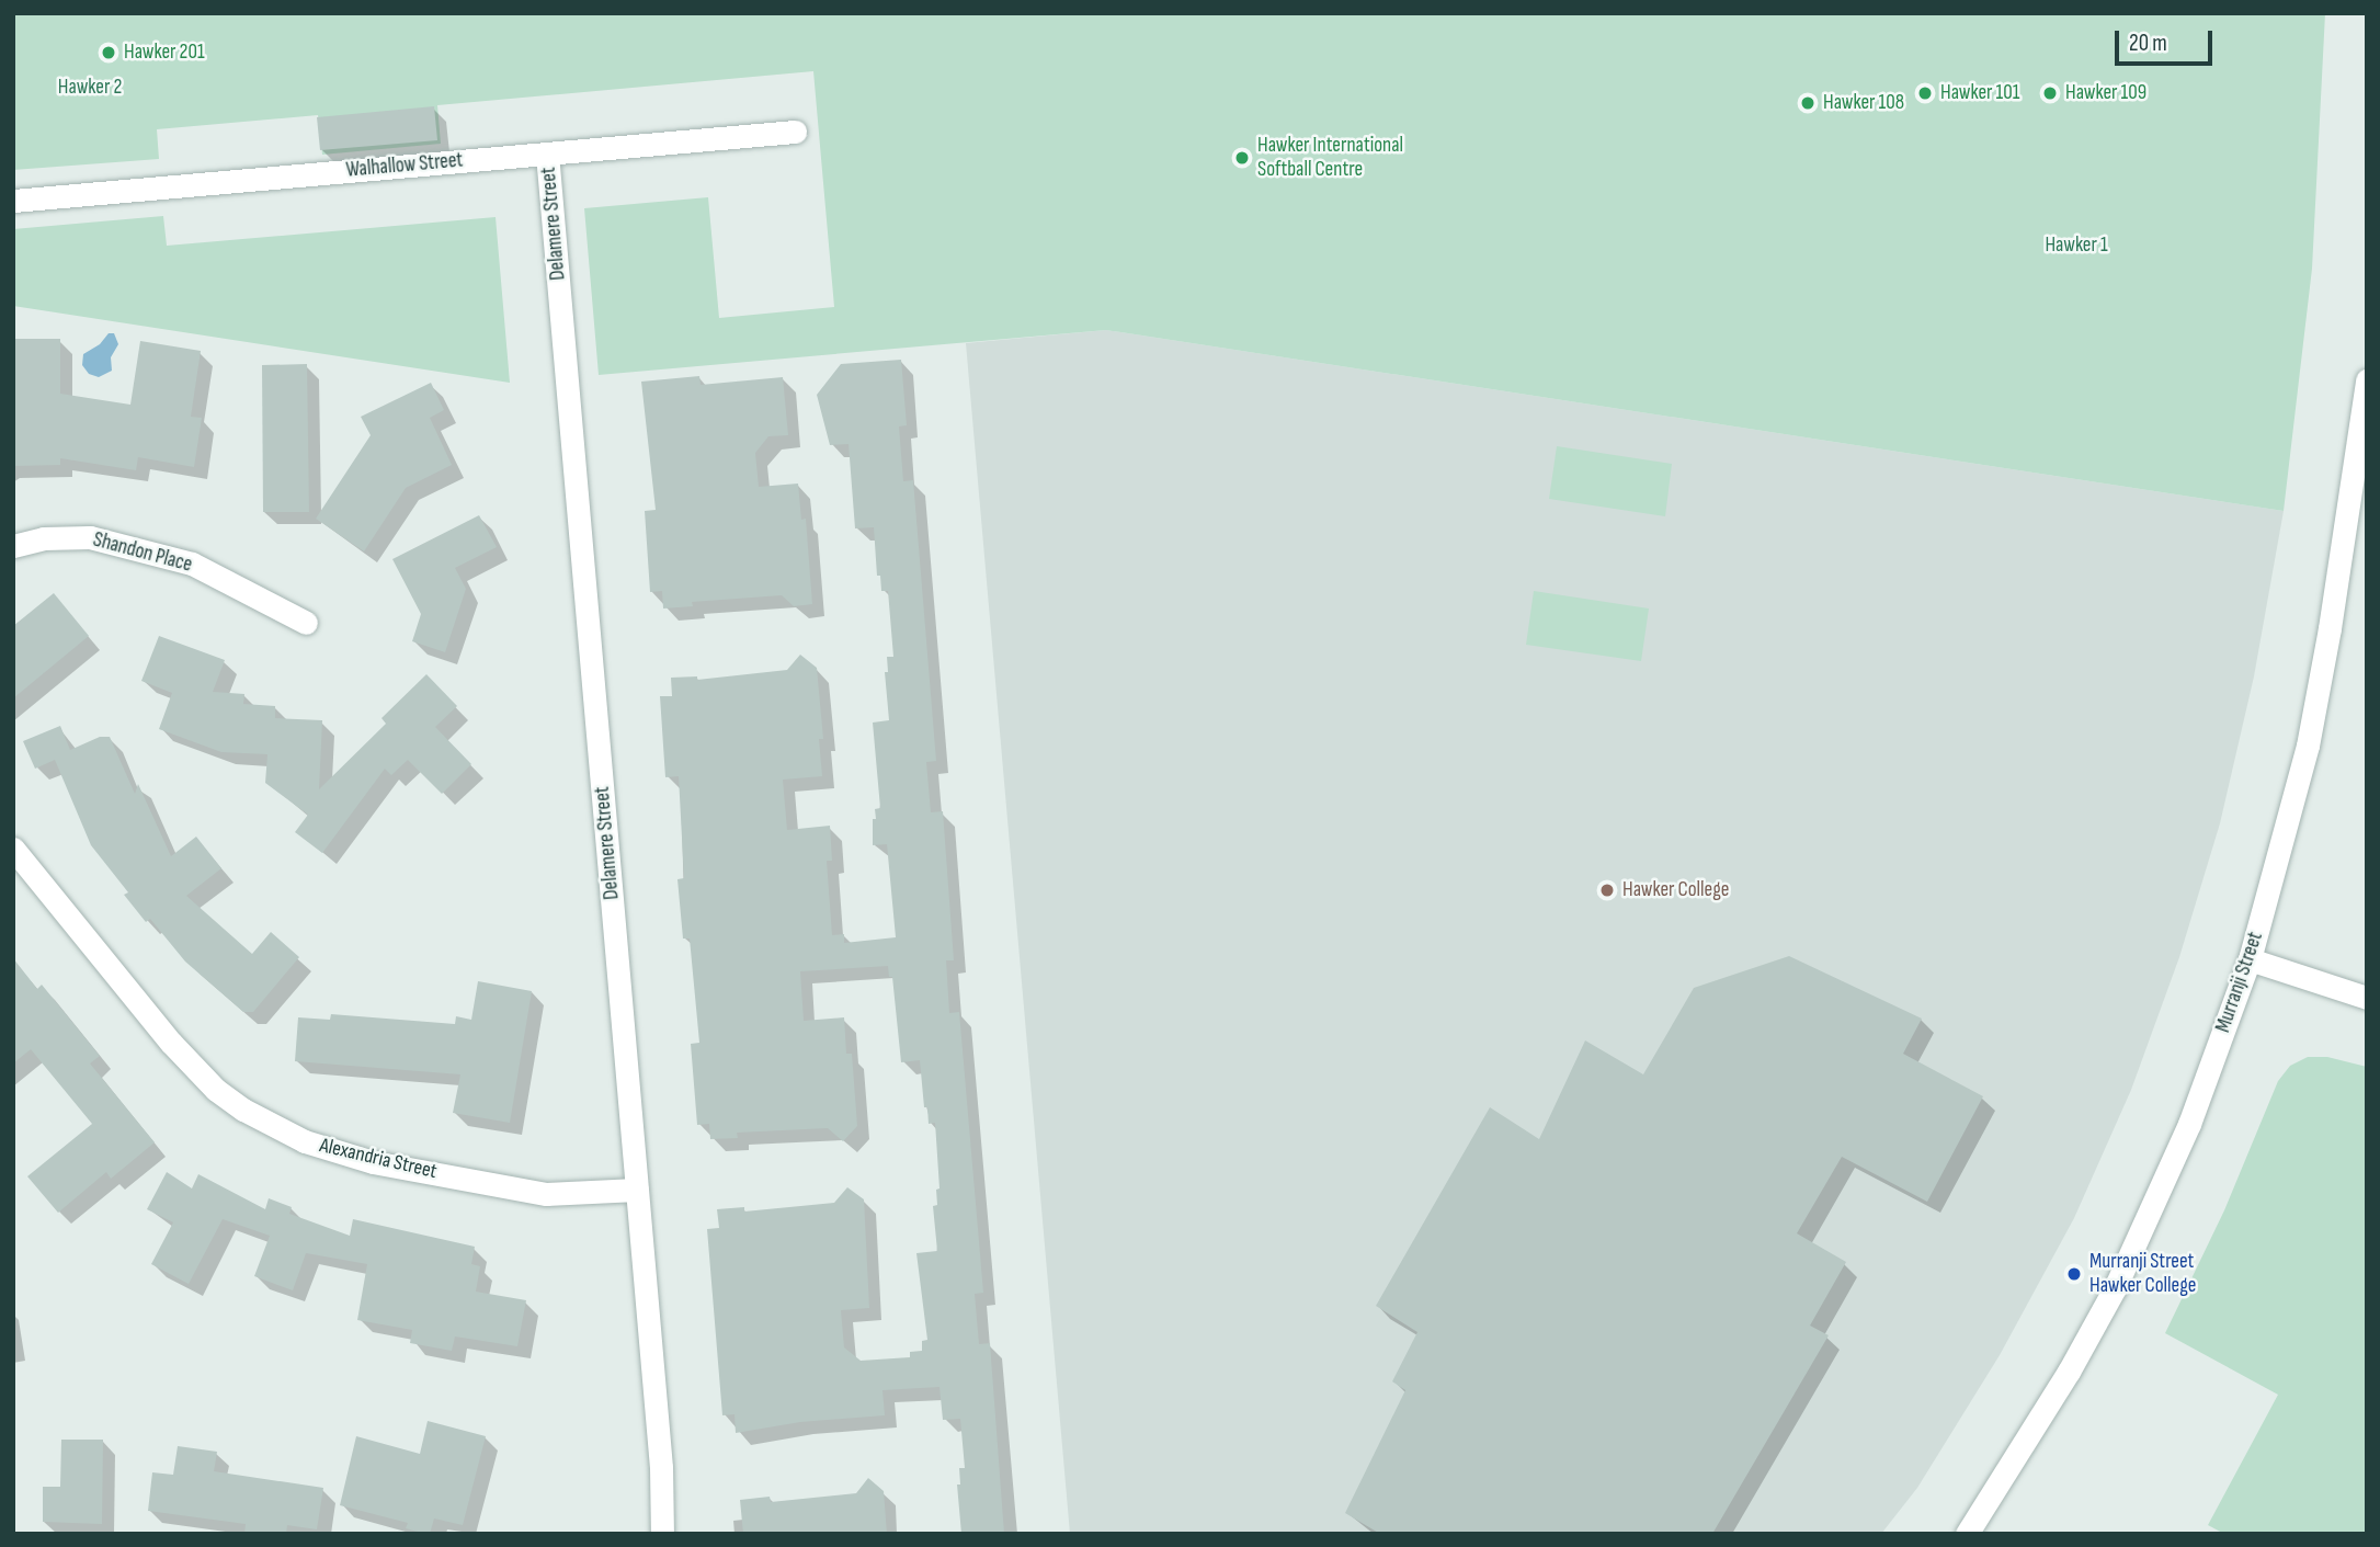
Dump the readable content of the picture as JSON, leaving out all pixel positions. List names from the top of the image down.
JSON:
{
  "streets": {
    "street": [
      "Walhallow Street",
      "Delamere Street",
      "Shandon Place",
      "Murranji Street",
      "Alexandria Street"
    ]
  },
  "crossings": [
    ["Walhallow Street", "Delamere Street"],
    ["Delamere Street", "Alexandria Street"]
  ],
  "parks": ["Hawker 2", "Hawker 1"],
  "places": [
    "Hawker 201",
    "Hawker 101",
    "Hawker 109",
    "Hawker 108",
    "Hawker International Softball Centre",
    "Hawker College",
    "Murranji Street Hawker College"
  ],
  "scale_bar": "20 m"
}
